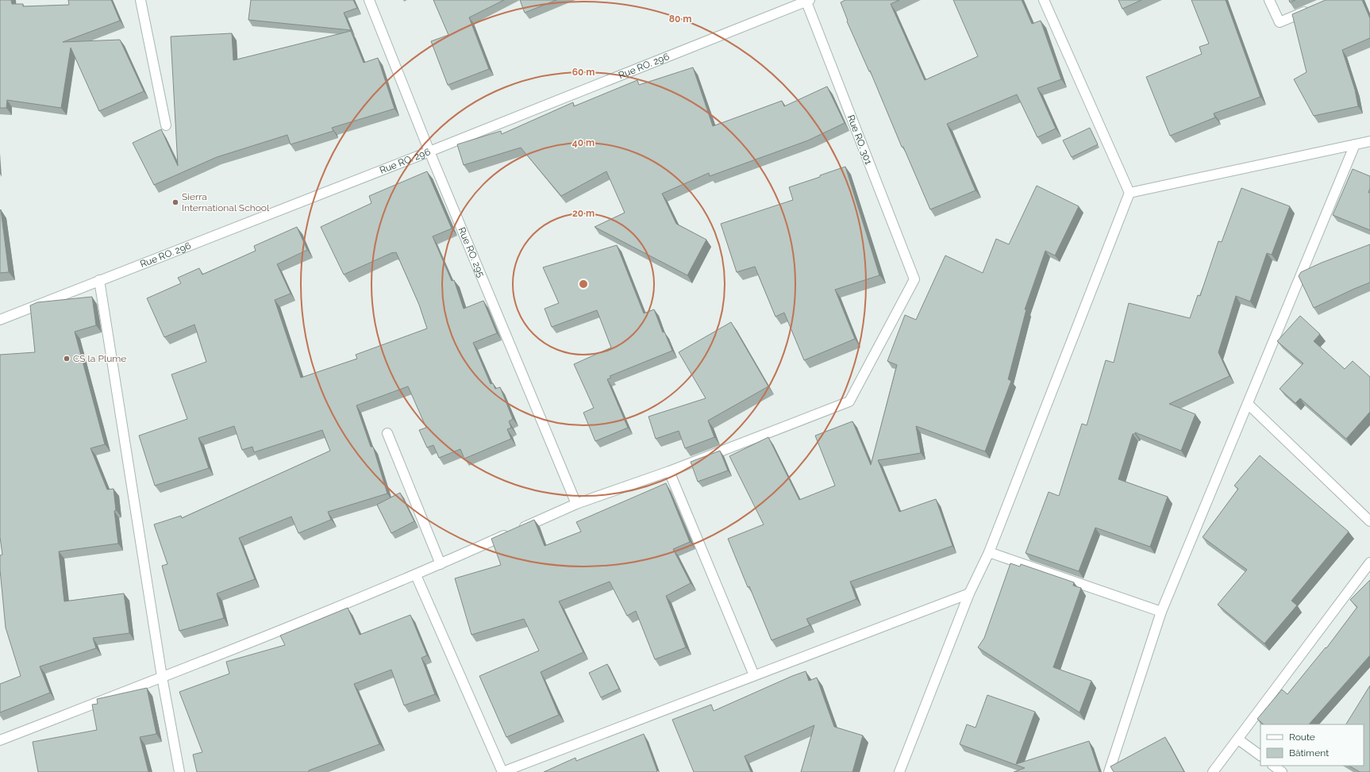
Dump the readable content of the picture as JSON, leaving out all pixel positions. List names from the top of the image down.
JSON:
{
  "streets": {
    "street": ["Rue RO. 296", "Rue RO. 301", "Rue RO. 295"]
  },
  "crossings": [
    ["Rue RO. 296", "Rue RO. 301"],
    ["Rue RO. 296", "Rue RO. 295"]
  ],
  "places": ["Sierra International School", "CS la Plume"],
  "legend": ["Route", "Bâtiment"],
  "rings": [
    "80 m",
    "60 m",
    "40 m",
    "20 m"
  ]
}
